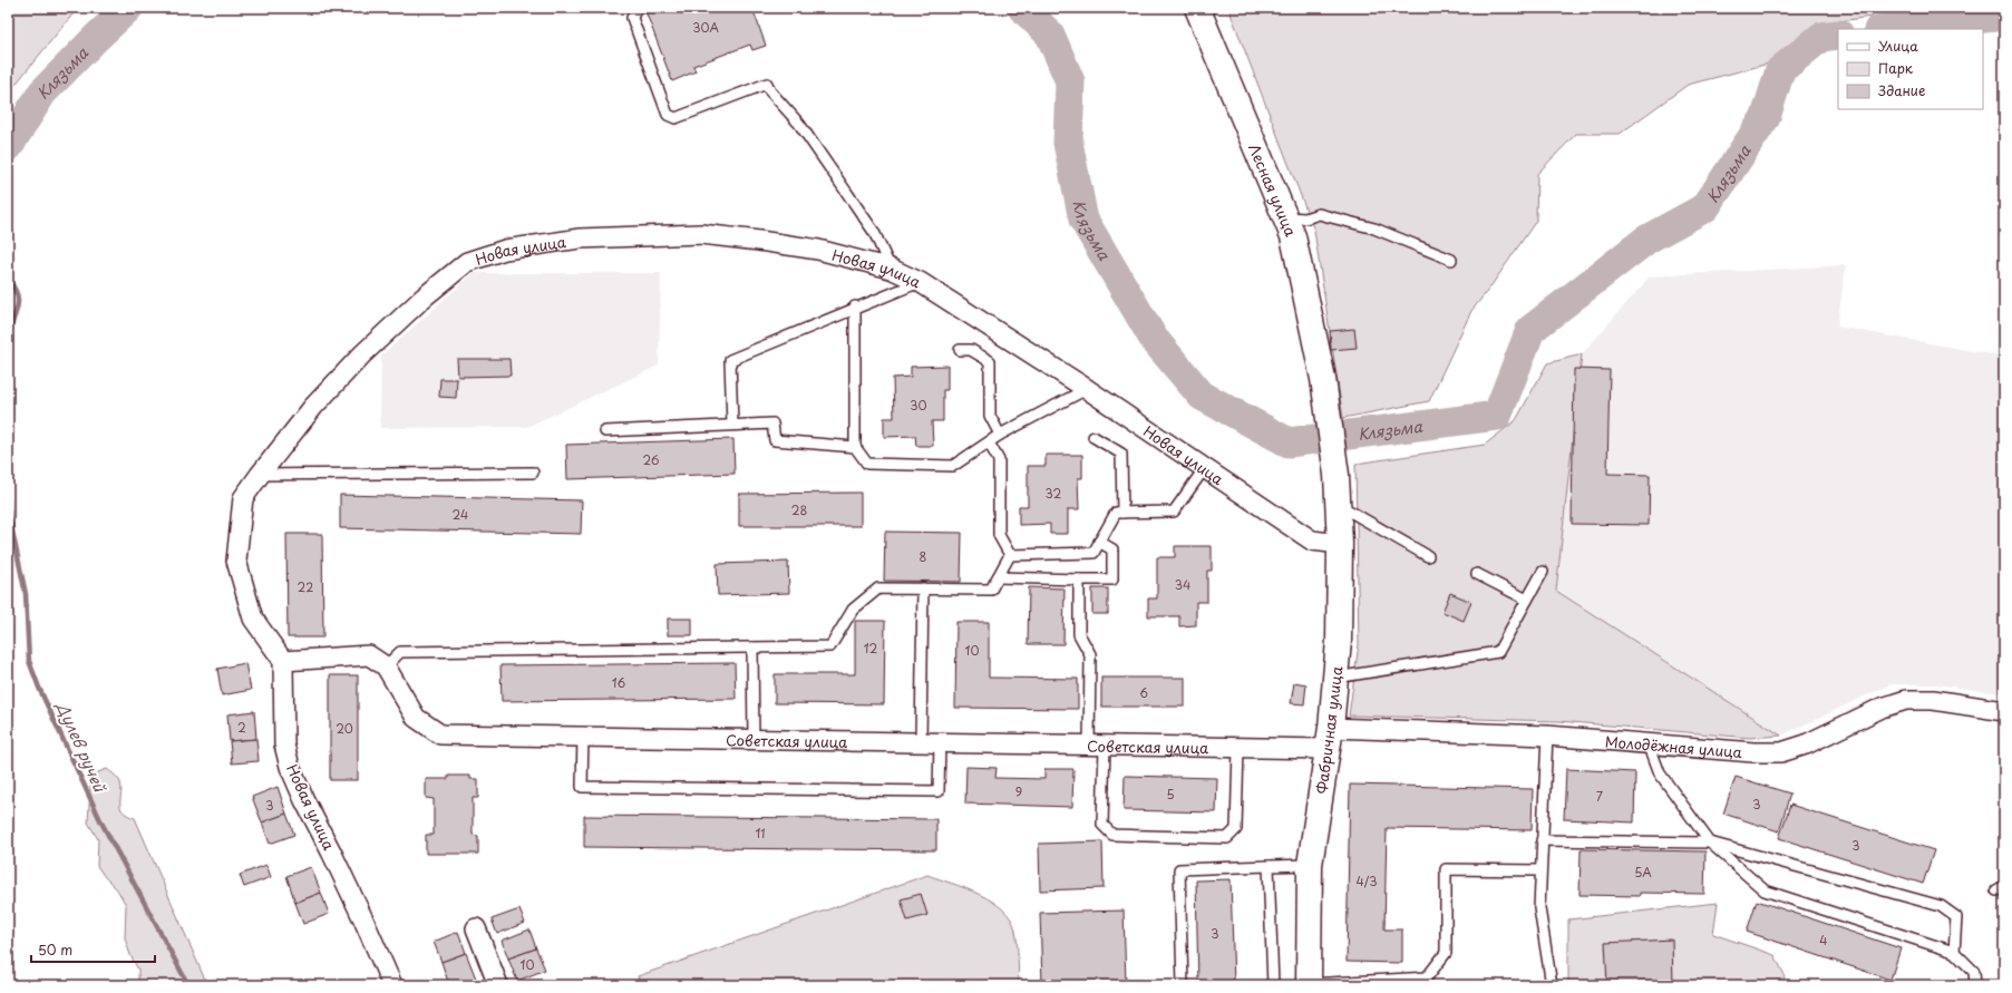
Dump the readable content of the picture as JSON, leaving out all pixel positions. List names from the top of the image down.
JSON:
{
  "streets": {
    "street": [
      "Лесная улица",
      "Новая улица",
      "Фабричная улица",
      "Советская улица",
      "Молодёжная улица"
    ]
  },
  "crossings": [
    ["Лесная улица", "Фабричная улица"],
    ["Новая улица", "Фабричная улица"],
    ["Новая улица", "Советская улица"],
    ["Фабричная улица", "Советская улица"],
    ["Фабричная улица", "Молодёжная улица"],
    ["Советская улица", "Молодёжная улица"]
  ],
  "water": ["Клязьма", "Дулев ручей"],
  "house_numbers": [
    "30А",
    "30",
    "26",
    "32",
    "28",
    "24",
    "8",
    "34",
    "22",
    "12",
    "10",
    "16",
    "6",
    "2",
    "20",
    "9",
    "5",
    "7",
    "3",
    "3",
    "11",
    "3",
    "5А",
    "4/3",
    "3",
    "4",
    "10"
  ],
  "legend": ["Улица", "Парк", "Здание"],
  "scale_bar": "50 m"
}
